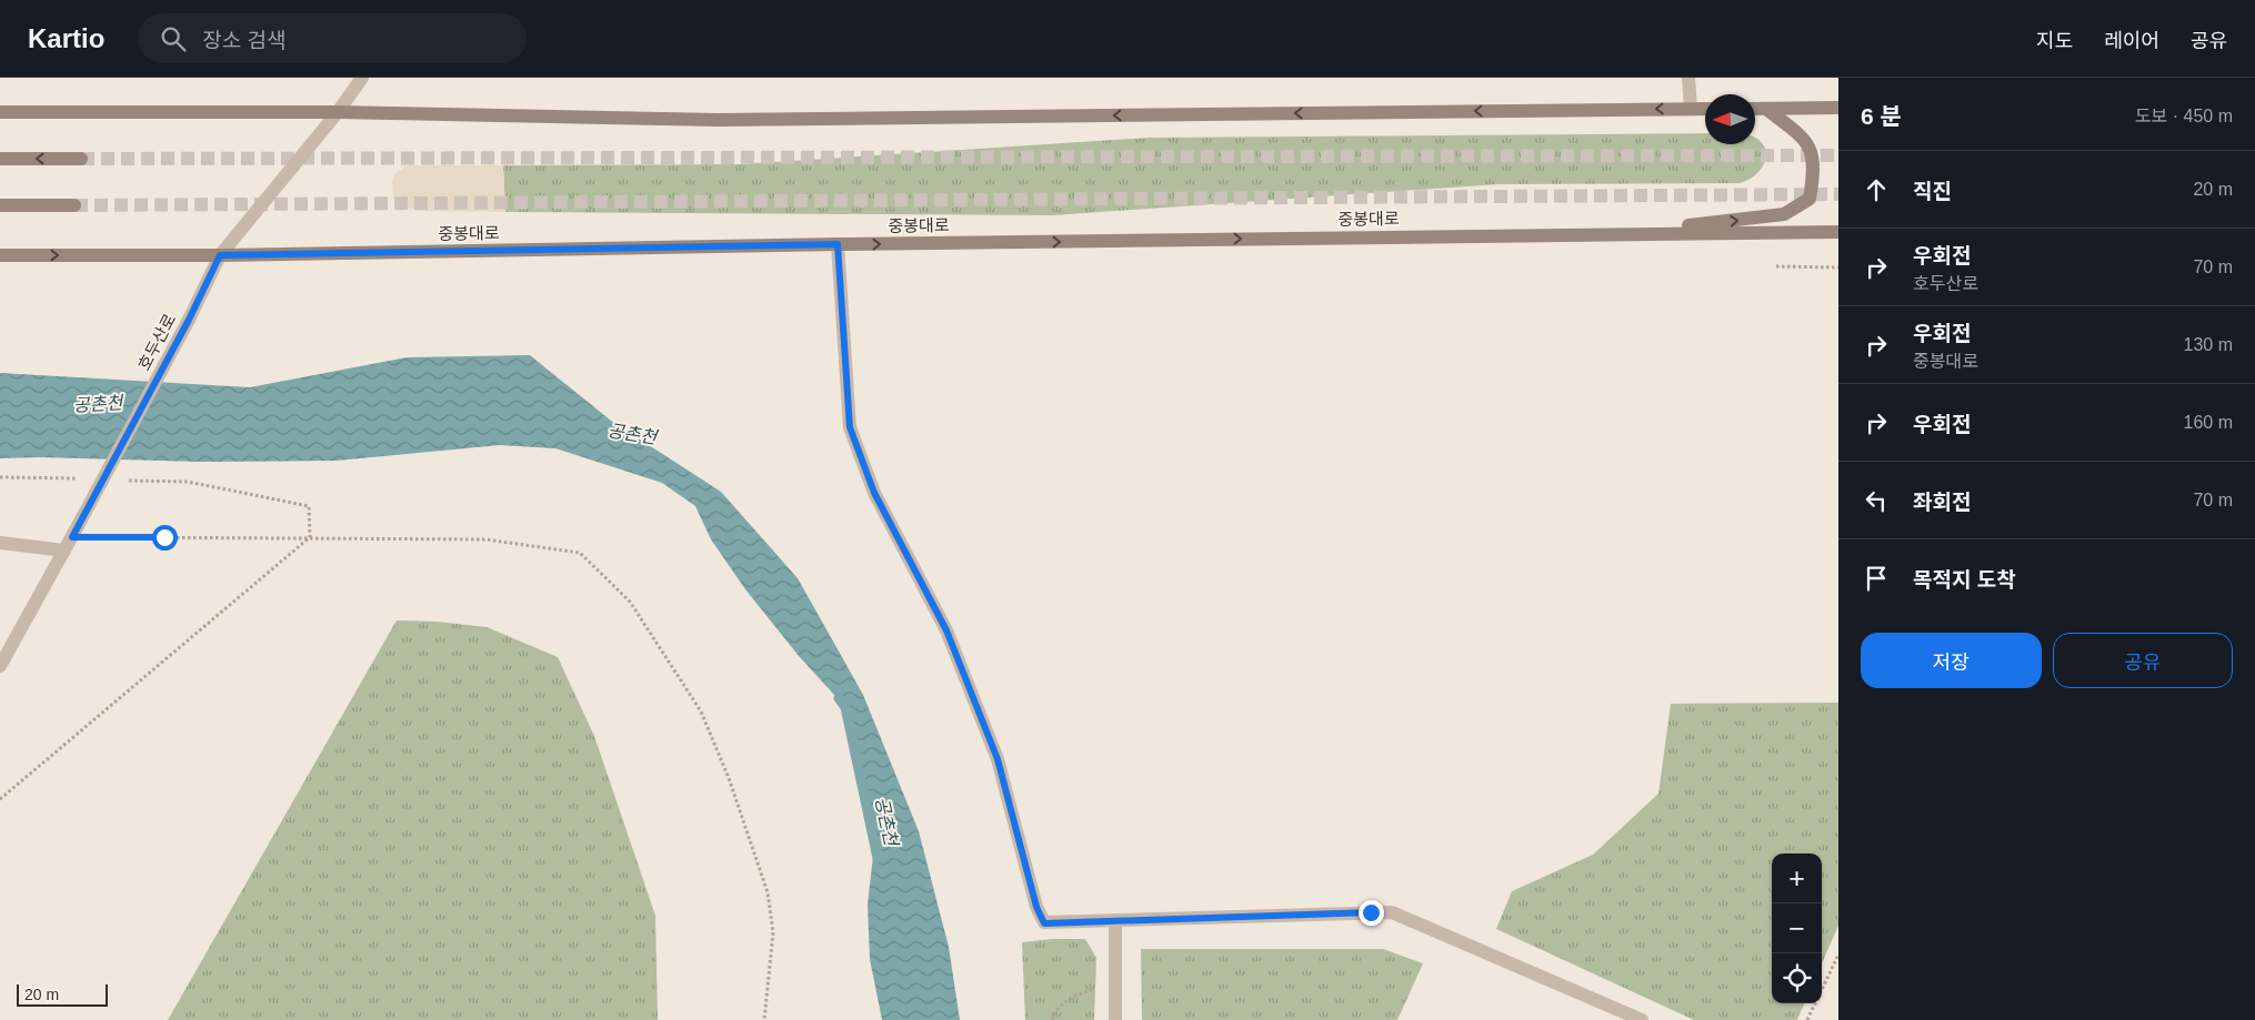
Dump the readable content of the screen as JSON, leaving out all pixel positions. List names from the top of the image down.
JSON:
{
  "streets": {
    "main road": ["중봉대로"],
    "street": ["호두산로"]
  },
  "crossings": [
    ["중봉대로", "호두산로"]
  ],
  "water": ["공촌천"],
  "scale_bar": "20 m",
  "north": "left",
  "page": {
    "header": "Kartio",
    "search": "장소 검색",
    "nav": ["지도", "레이어", "공유"],
    "heading": ["6 분", "도보 · 450 m"],
    "list": [
      ["직진", "20 m"],
      ["우회전", "호두산로", "70 m"],
      ["우회전", "중봉대로", "130 m"],
      ["우회전", "160 m"],
      ["좌회전", "70 m"],
      "목적지 도착"
    ],
    "buttons": ["저장", "공유"],
    "map_buttons": ["+", "−"],
    "scale": "20 m"
  }
}
